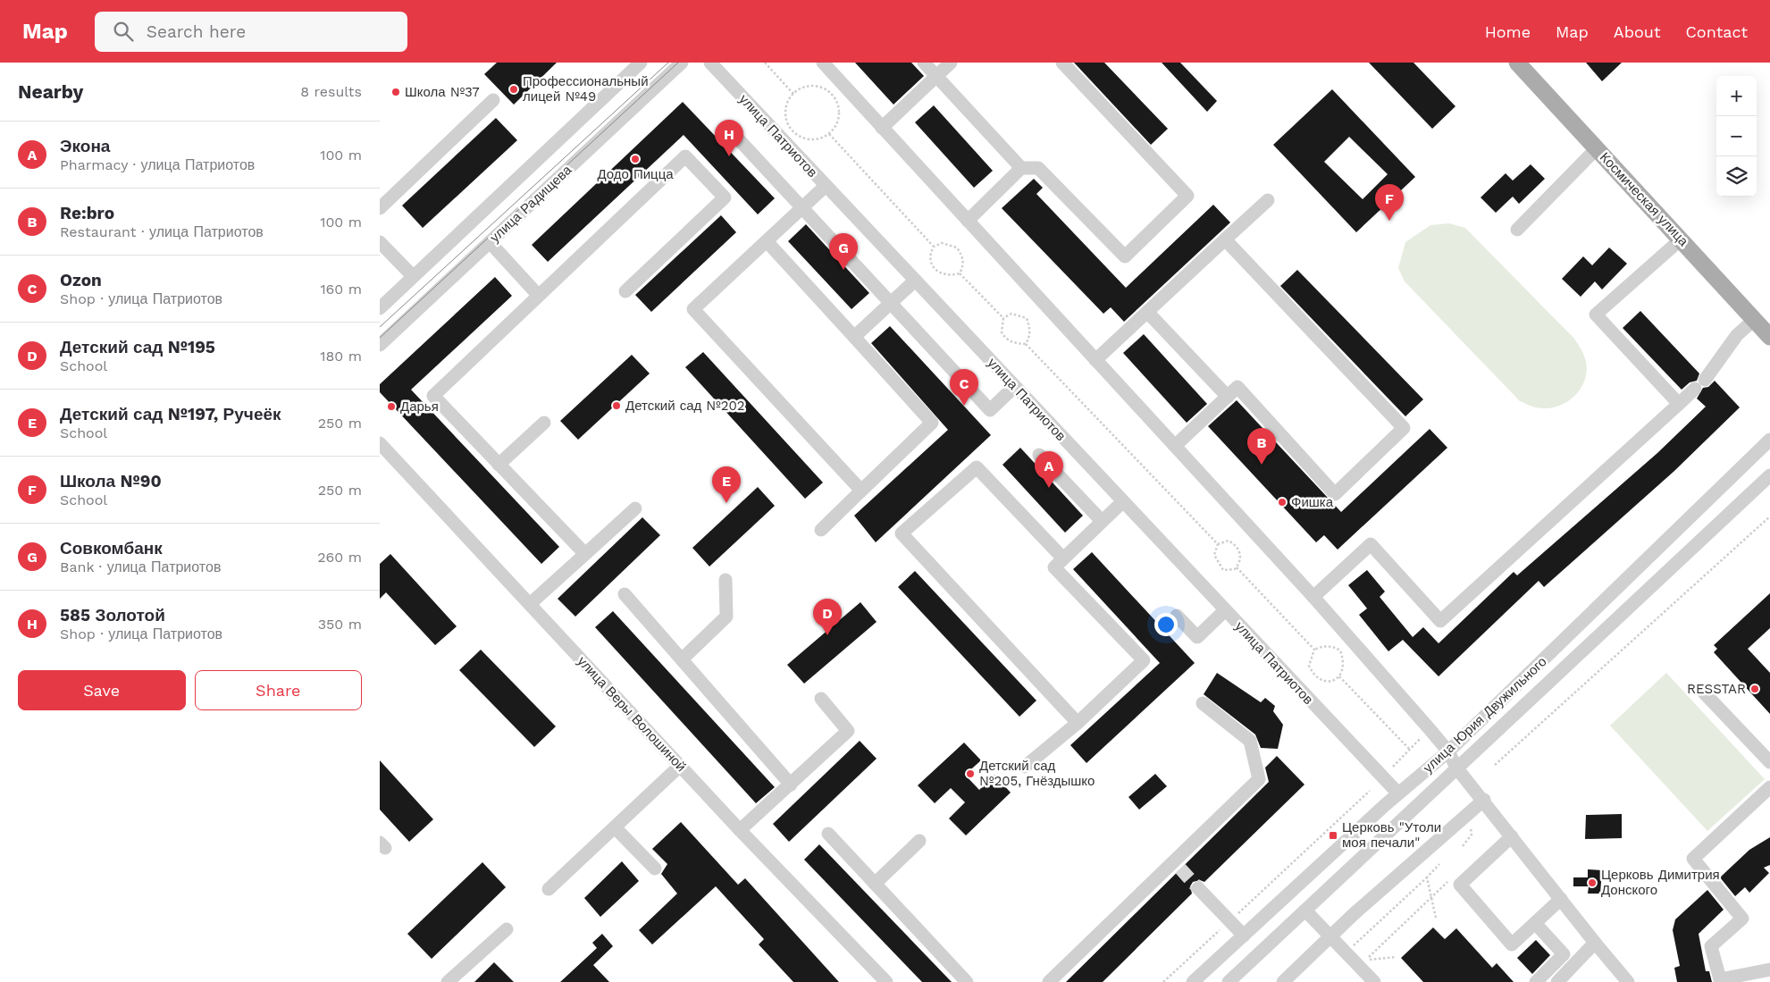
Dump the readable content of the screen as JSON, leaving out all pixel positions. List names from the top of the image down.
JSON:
{
  "streets": {
    "main road": ["Космическая улица"],
    "street": [
      "улица Патриотов",
      "улица Радищева",
      "улица Веры Волошиной",
      "улица Юрия Двужильного"
    ]
  },
  "crossings": [
    ["улица Патриотов", "улица Юрия Двужильного"]
  ],
  "places": {
    "other": [
      "Профессиональный лицей №49",
      "Школа №37",
      "Додо Пицца",
      "Детский сад №202",
      "Дарья",
      "Фишка",
      "RESSTAR",
      "Детский сад №205, Гнёздышко",
      "Церковь Димитрия Донского"
    ],
    "transit": ["Церковь \"Утоли моя печали\""]
  },
  "page": {
    "header": "Map",
    "search": "Search here",
    "nav": [
      "Home",
      "Map",
      "About",
      "Contact"
    ],
    "heading": ["Nearby", "8 results"],
    "map_buttons": ["+", "−"],
    "pins": [
      "H",
      "F",
      "G",
      "C",
      "B",
      "A",
      "E",
      "D"
    ],
    "list": [
      {
        "mark": "A",
        "name": "Экона",
        "note": "Pharmacy · улица Патриотов",
        "value": "100 m"
      },
      {
        "mark": "B",
        "name": "Re:bro",
        "note": "Restaurant · улица Патриотов",
        "value": "100 m"
      },
      {
        "mark": "C",
        "name": "Ozon",
        "note": "Shop · улица Патриотов",
        "value": "160 m"
      },
      {
        "mark": "D",
        "name": "Детский сад №195",
        "note": "School",
        "value": "180 m"
      },
      {
        "mark": "E",
        "name": "Детский сад №197, Ручеёк",
        "note": "School",
        "value": "250 m"
      },
      {
        "mark": "F",
        "name": "Школа №90",
        "note": "School",
        "value": "250 m"
      },
      {
        "mark": "G",
        "name": "Совкомбанк",
        "note": "Bank · улица Патриотов",
        "value": "260 m"
      },
      {
        "mark": "H",
        "name": "585 Золотой",
        "note": "Shop · улица Патриотов",
        "value": "350 m"
      }
    ],
    "buttons": ["Save", "Share"]
  }
}
